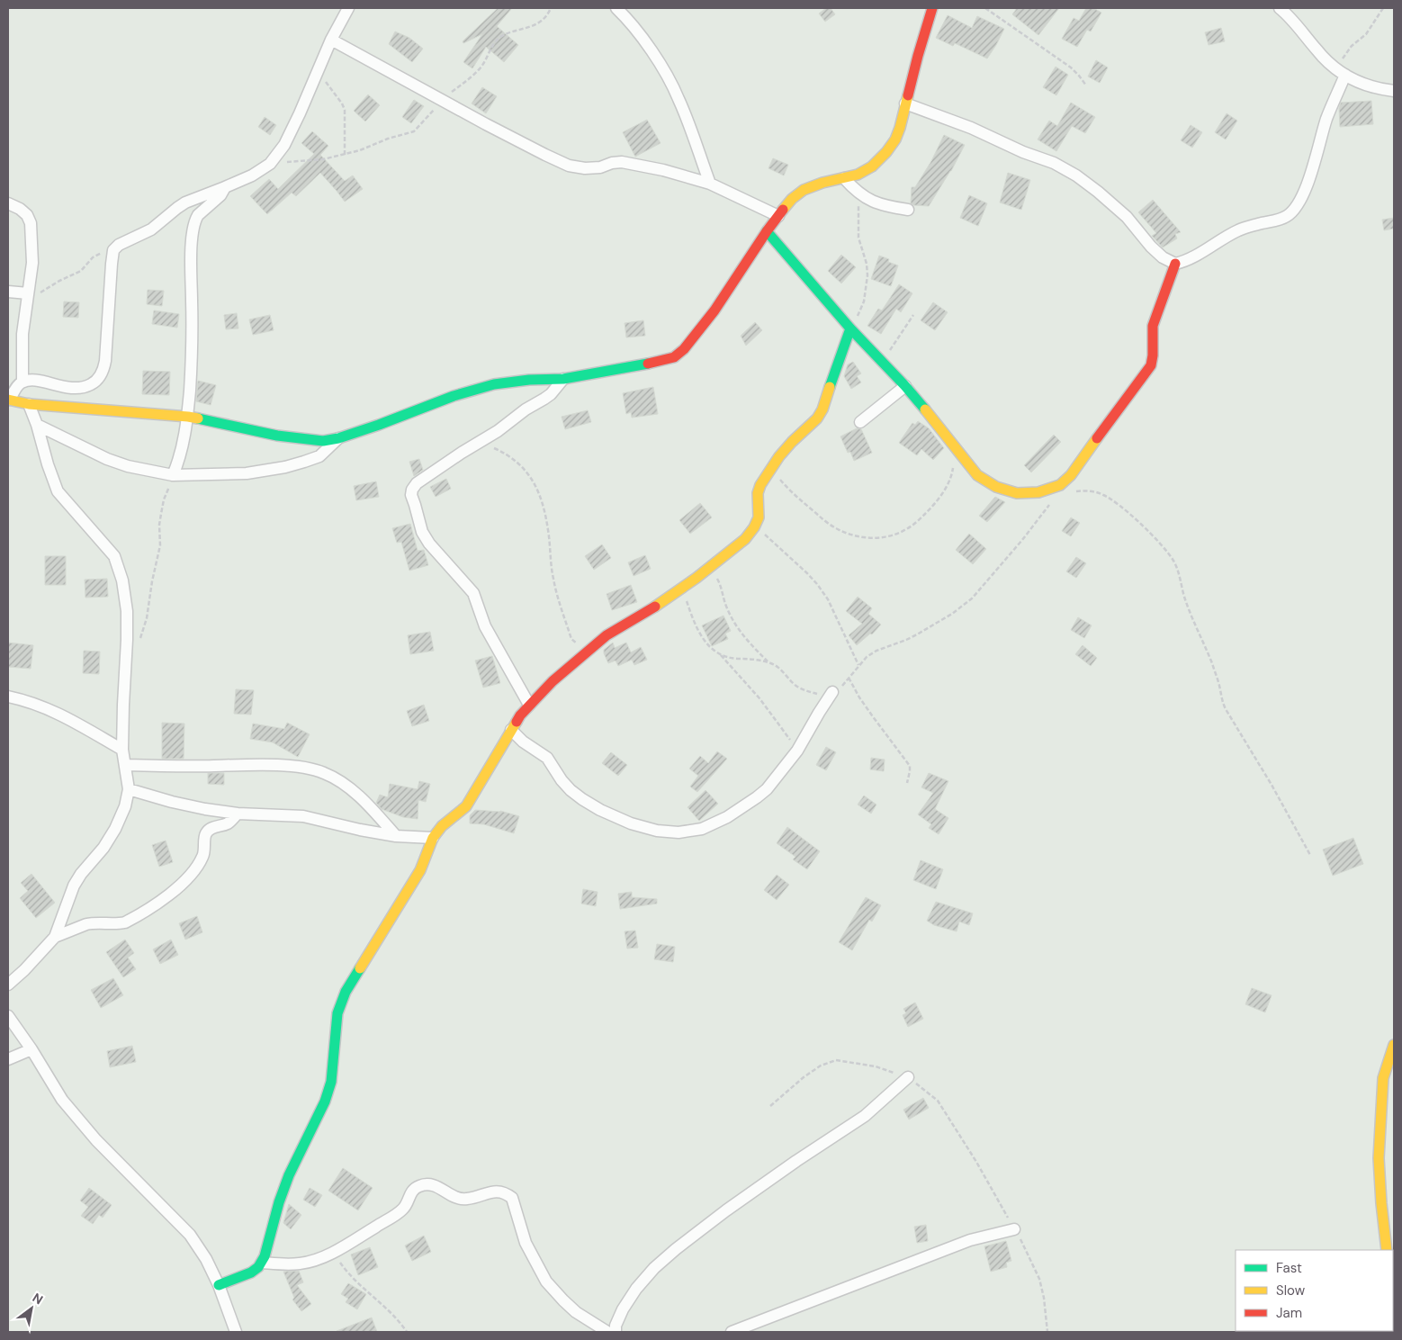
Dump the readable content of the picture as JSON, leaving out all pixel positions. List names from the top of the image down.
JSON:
{
  "legend": ["Fast", "Slow", "Jam"],
  "north": "top right"
}
